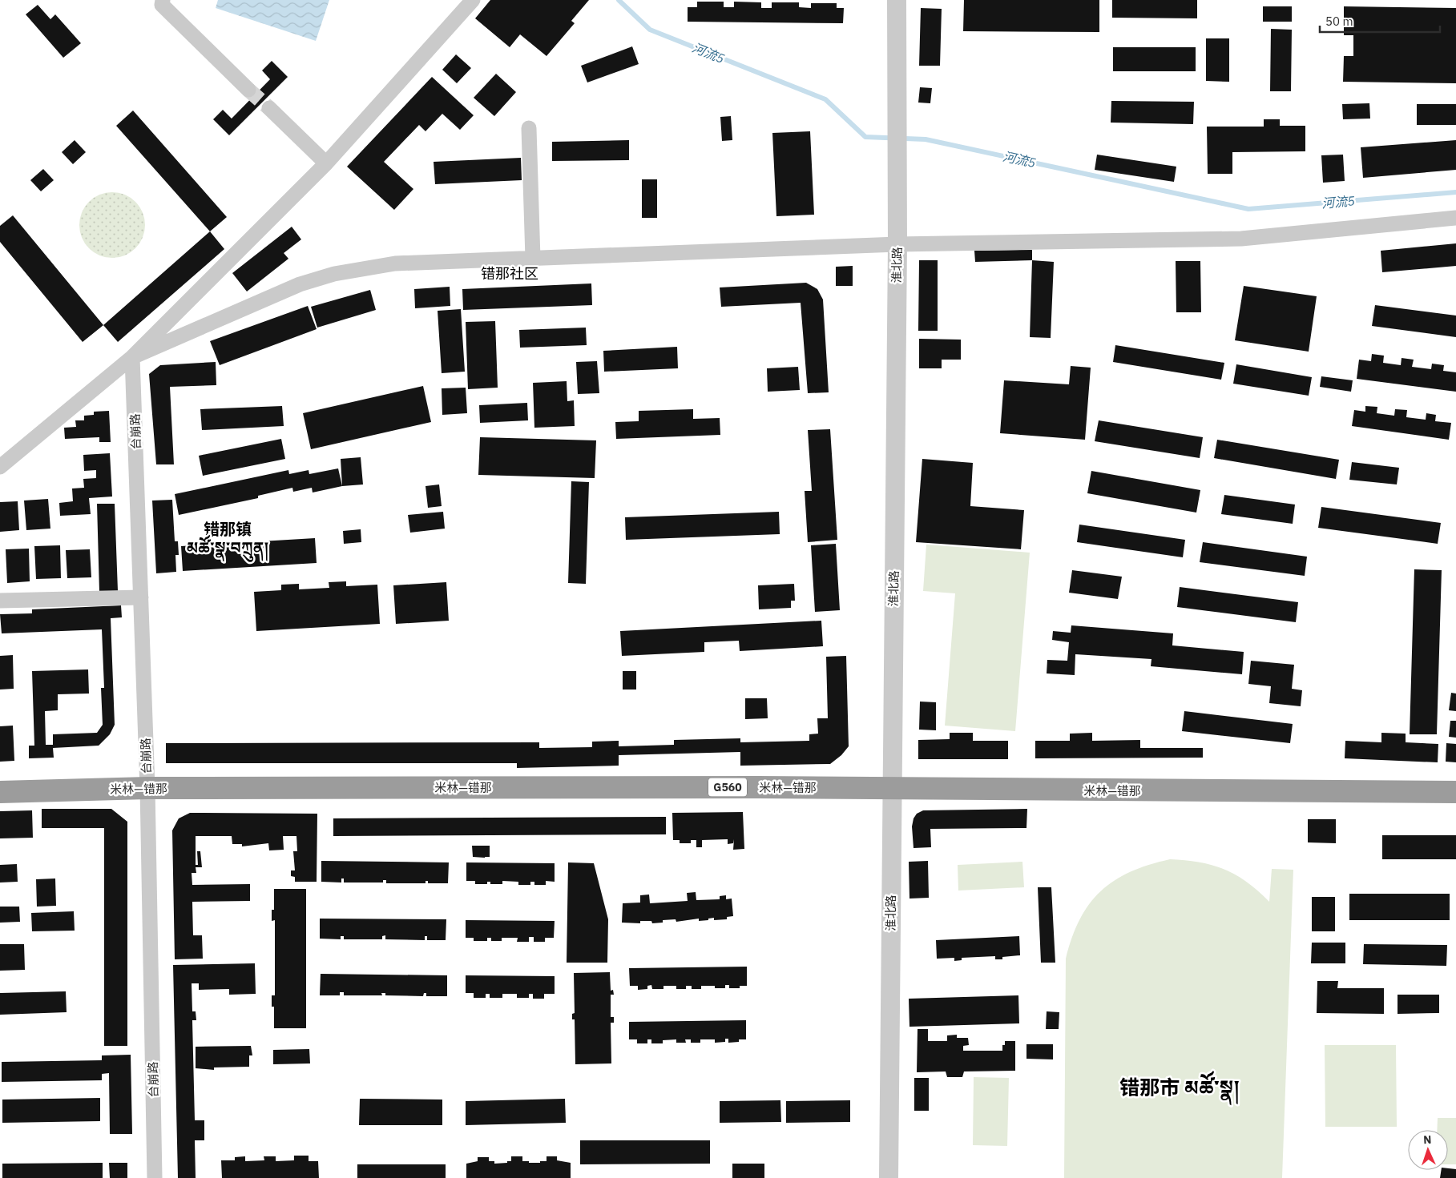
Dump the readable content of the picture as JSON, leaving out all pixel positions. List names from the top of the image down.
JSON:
{
  "streets": {
    "highway": ["米林—错那", "G560"],
    "street": ["淮北路", "台崩路"]
  },
  "crossings": [
    ["淮北路", "米林—错那"],
    ["台崩路", "米林—错那"]
  ],
  "districts": ["错那社区", "错那镇 མཚོ་སྣ་བཀྲུན།", "错那市 མཚོ་སྣ།"],
  "water": ["河流5"],
  "scale_bar": "50 m",
  "north": "top"
}
